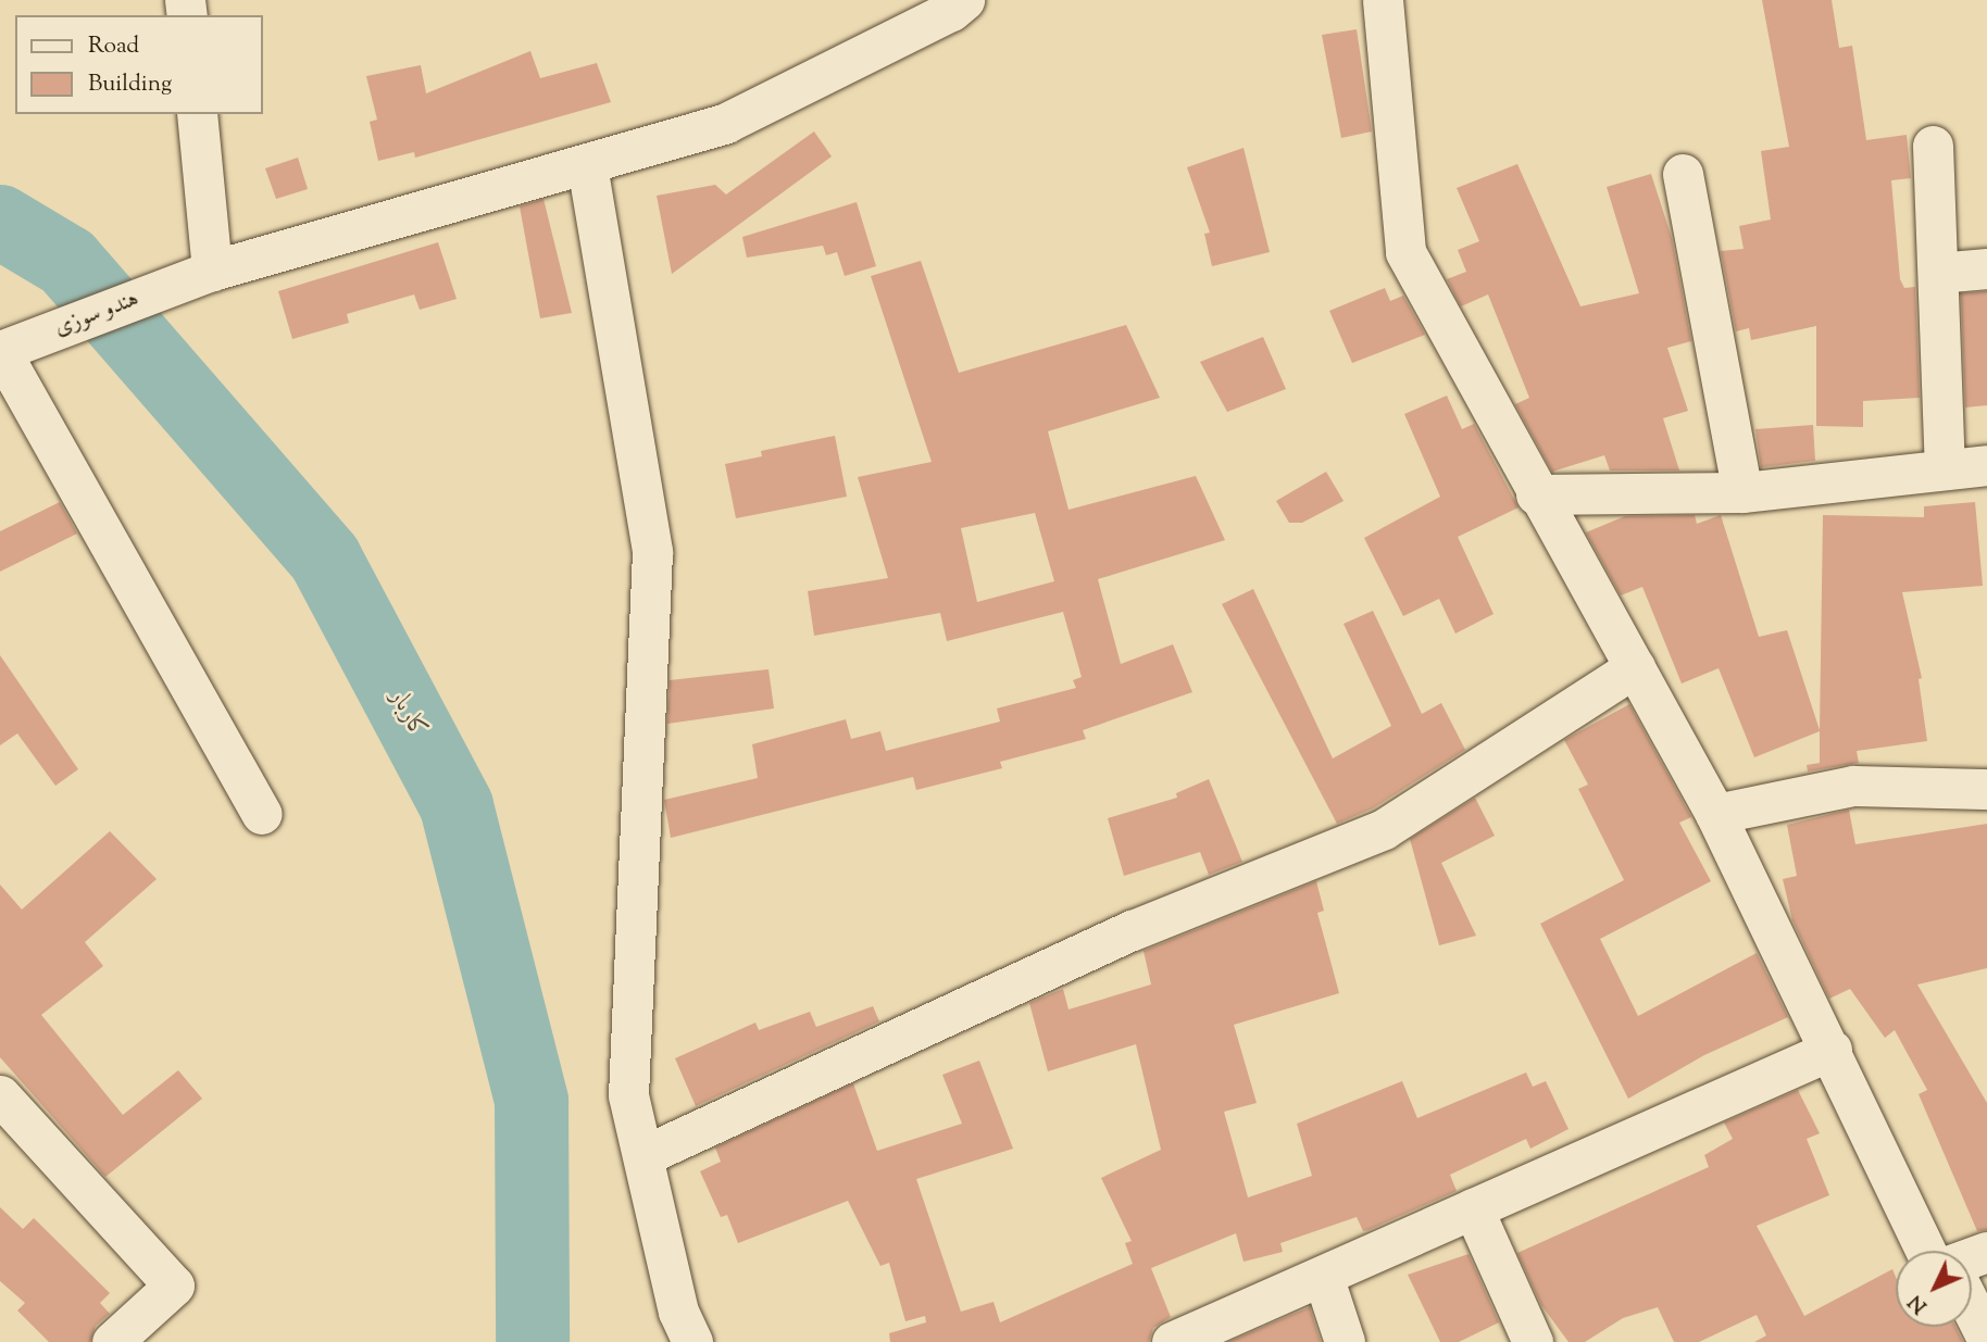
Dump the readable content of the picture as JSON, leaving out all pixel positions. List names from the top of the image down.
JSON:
{
  "streets": {
    "street": ["هندو سوزی"]
  },
  "water": ["کاربار"],
  "legend": ["Road", "Building"],
  "north": "bottom left"
}
